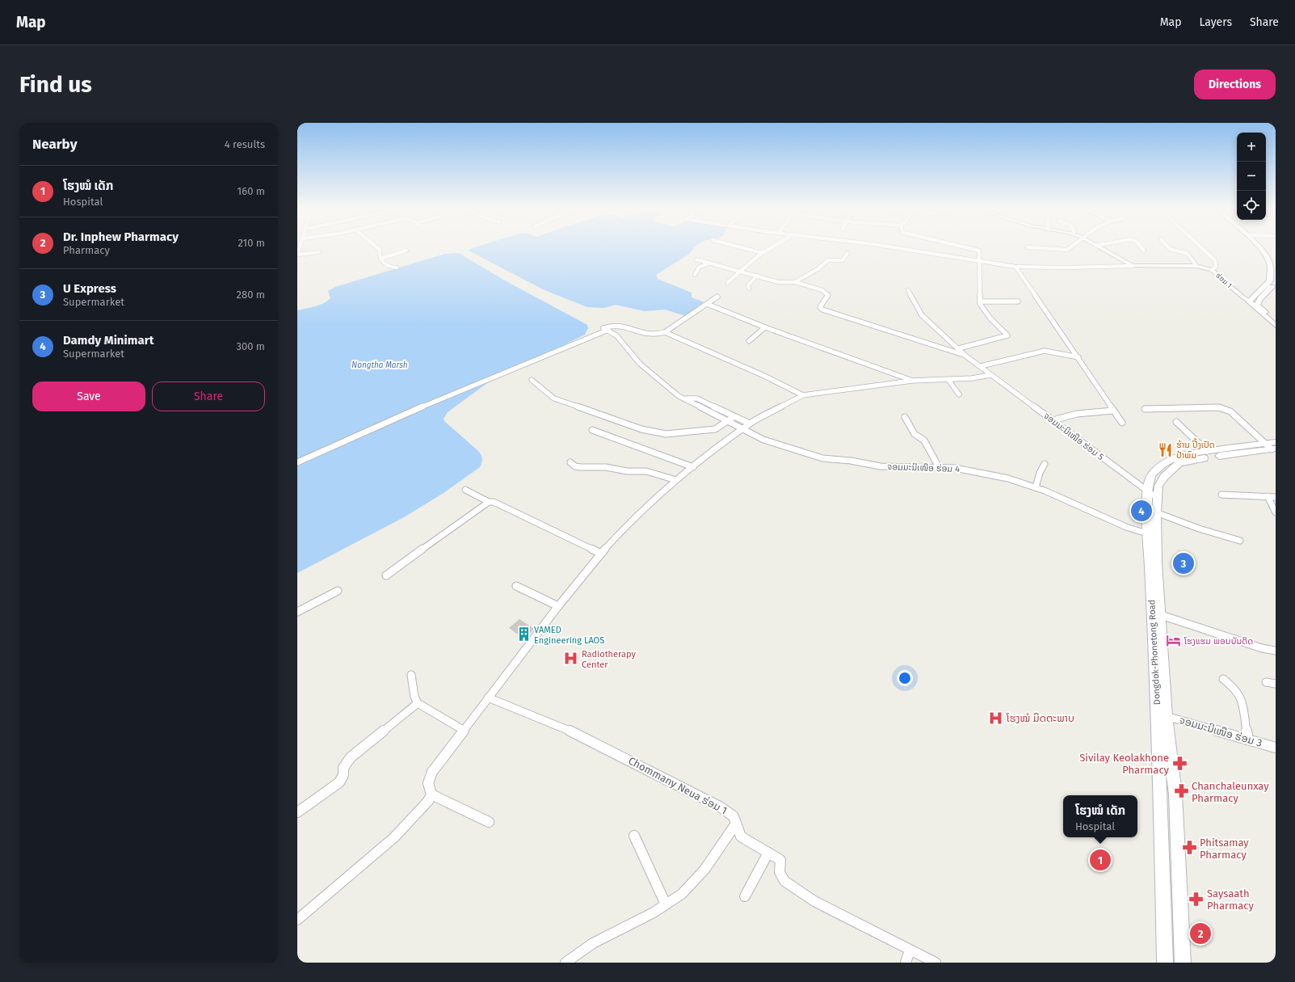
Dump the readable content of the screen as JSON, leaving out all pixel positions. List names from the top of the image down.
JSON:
{
  "streets": {
    "main road": ["Dongdok-Phonetong Road"],
    "street": [
      "ຮ່ອມ 1",
      "ຈອມມະນີເໜືອ ຮ່ອມ 5",
      "ຈອມມະນີເໜືອ ຮ່ອມ 4",
      "ຈອມມະນີເໜືອ ຮ່ອມ 3",
      "Chommany Neua ຮ່ອມ 1"
    ]
  },
  "crossings": [
    ["ຈອມມະນີເໜືອ ຮ່ອມ 5", "Dongdok-Phonetong Road"],
    ["ຈອມມະນີເໜືອ ຮ່ອມ 4", "Dongdok-Phonetong Road"],
    ["Dongdok-Phonetong Road", "ຈອມມະນີເໜືອ ຮ່ອມ 3"]
  ],
  "water": ["Nongtha Marsh"],
  "places": {
    "restaurant": ["ຮ້ານ ປີ້ງເປັດ ປ້າພົມ"],
    "building": ["VAMED Engineering LAOS"],
    "hotel": ["ໂຮງແຮມ ພອນບັນດິດ"],
    "hospital": ["Radiotherapy Center", "ໂຮງໝໍ ມິດຕະພາບ"],
    "pharmacy": [
      "Sivilay Keolakhone Pharmacy",
      "Chanchaleunxay Pharmacy",
      "Phitsamay Pharmacy",
      "Saysaath Pharmacy"
    ]
  },
  "page": {
    "header": "Map",
    "nav": ["Map", "Layers", "Share"],
    "buttons": [
      "Directions",
      ["Save", "Share"]
    ],
    "title": "Find us",
    "heading": ["Nearby", "4 results"],
    "map_buttons": ["+", "−"],
    "list": [
      {
        "mark": "1",
        "name": "ໂຮງໝໍ ເດັກ",
        "note": "Hospital",
        "value": "160 m"
      },
      {
        "mark": "2",
        "name": "Dr. Inphew Pharmacy",
        "note": "Pharmacy",
        "value": "210 m"
      },
      {
        "mark": "3",
        "name": "U Express",
        "note": "Supermarket",
        "value": "280 m"
      },
      {
        "mark": "4",
        "name": "Damdy Minimart",
        "note": "Supermarket",
        "value": "300 m"
      }
    ],
    "pins": [
      "4",
      "3",
      "1",
      "2"
    ],
    "popup": ["ໂຮງໝໍ ເດັກ", "Hospital"]
  }
}
